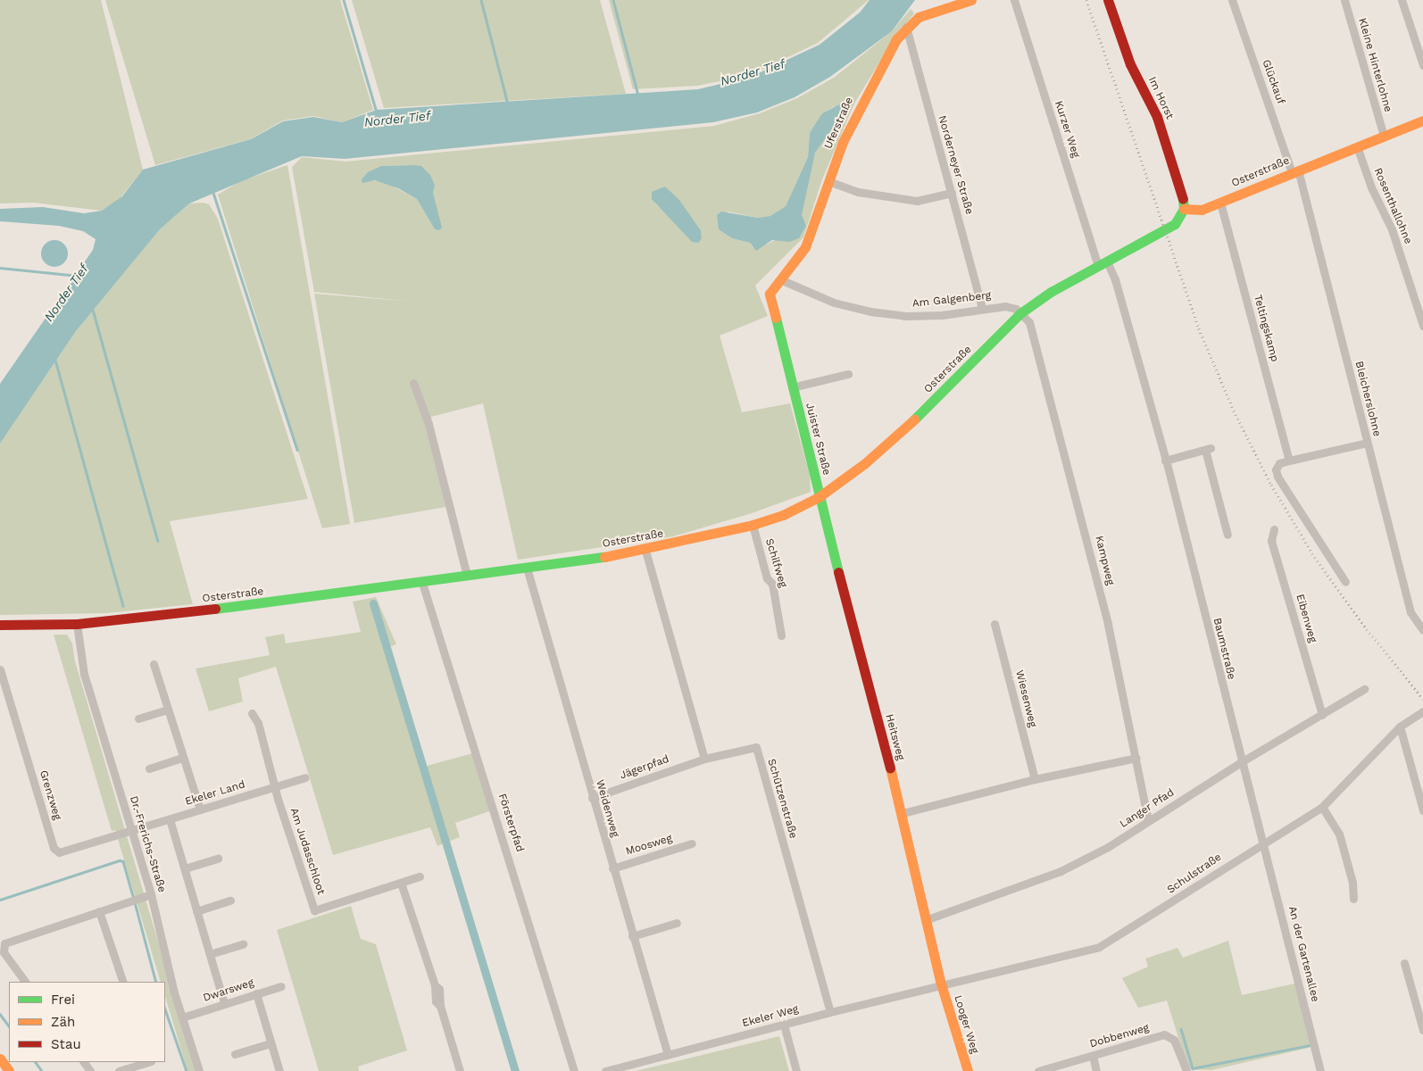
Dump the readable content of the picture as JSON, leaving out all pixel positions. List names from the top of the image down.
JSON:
{
  "streets": {
    "street": [
      "Kleine Hinterlohne",
      "Glückauf",
      "Im Horst",
      "Uferstraße",
      "Kurzer Weg",
      "Norderneyer Straße",
      "Osterstraße",
      "Rosenthallohne",
      "Am Galgenberg",
      "Teltingskamp",
      "Bleicherslohne",
      "Juister Straße",
      "Kampweg",
      "Schilfweg",
      "Eibenweg",
      "Baumstraße",
      "Wiesenweg",
      "Heitsweg",
      "Jägerpfad",
      "Ekeler Land",
      "Grenzweg",
      "Schützenstraße",
      "Weidenweg",
      "Langer Pfad",
      "Försterpfad",
      "Dr.-Frerichs-Straße",
      "Moosweg",
      "Am Judasschloot",
      "Schulstraße",
      "An der Gartenallee",
      "Dwarsweg",
      "Ekeler Weg",
      "Looger Weg",
      "Dobbenweg"
    ]
  },
  "crossings": [
    ["Kleine Hinterlohne", "Osterstraße"],
    ["Glückauf", "Osterstraße"],
    ["Glückauf", "Bleicherslohne"],
    ["Im Horst", "Osterstraße"],
    ["Uferstraße", "Norderneyer Straße"],
    ["Uferstraße", "Am Galgenberg"],
    ["Uferstraße", "Juister Straße"],
    ["Kurzer Weg", "Osterstraße"],
    ["Kurzer Weg", "Baumstraße"],
    ["Norderneyer Straße", "Am Galgenberg"],
    ["Osterstraße", "Rosenthallohne"],
    ["Osterstraße", "Am Galgenberg"],
    ["Osterstraße", "Teltingskamp"],
    ["Osterstraße", "Bleicherslohne"],
    ["Osterstraße", "Juister Straße"],
    ["Osterstraße", "Kampweg"],
    ["Osterstraße", "Schilfweg"],
    ["Osterstraße", "Baumstraße"],
    ["Osterstraße", "Heitsweg"],
    ["Osterstraße", "Weidenweg"],
    ["Osterstraße", "Försterpfad"],
    ["Osterstraße", "Dr.-Frerichs-Straße"],
    ["Am Galgenberg", "Kampweg"],
    ["Juister Straße", "Heitsweg"],
    ["Kampweg", "Langer Pfad"],
    ["Eibenweg", "Langer Pfad"],
    ["Baumstraße", "Langer Pfad"],
    ["Baumstraße", "Schulstraße"],
    ["Baumstraße", "An der Gartenallee"],
    ["Heitsweg", "Langer Pfad"],
    ["Heitsweg", "Schulstraße"],
    ["Heitsweg", "Ekeler Weg"],
    ["Heitsweg", "Looger Weg"],
    ["Jägerpfad", "Schützenstraße"],
    ["Jägerpfad", "Weidenweg"],
    ["Ekeler Land", "Grenzweg"],
    ["Ekeler Land", "Dr.-Frerichs-Straße"],
    ["Ekeler Land", "Am Judasschloot"],
    ["Grenzweg", "Dr.-Frerichs-Straße"],
    ["Schützenstraße", "Ekeler Weg"],
    ["Weidenweg", "Moosweg"],
    ["Weidenweg", "Ekeler Weg"],
    ["Dr.-Frerichs-Straße", "Dwarsweg"],
    ["Schulstraße", "An der Gartenallee"],
    ["Schulstraße", "Ekeler Weg"],
    ["Schulstraße", "Looger Weg"],
    ["Ekeler Weg", "Looger Weg"]
  ],
  "water": ["Norder Tief"],
  "legend": ["Frei", "Zäh", "Stau"]
}
